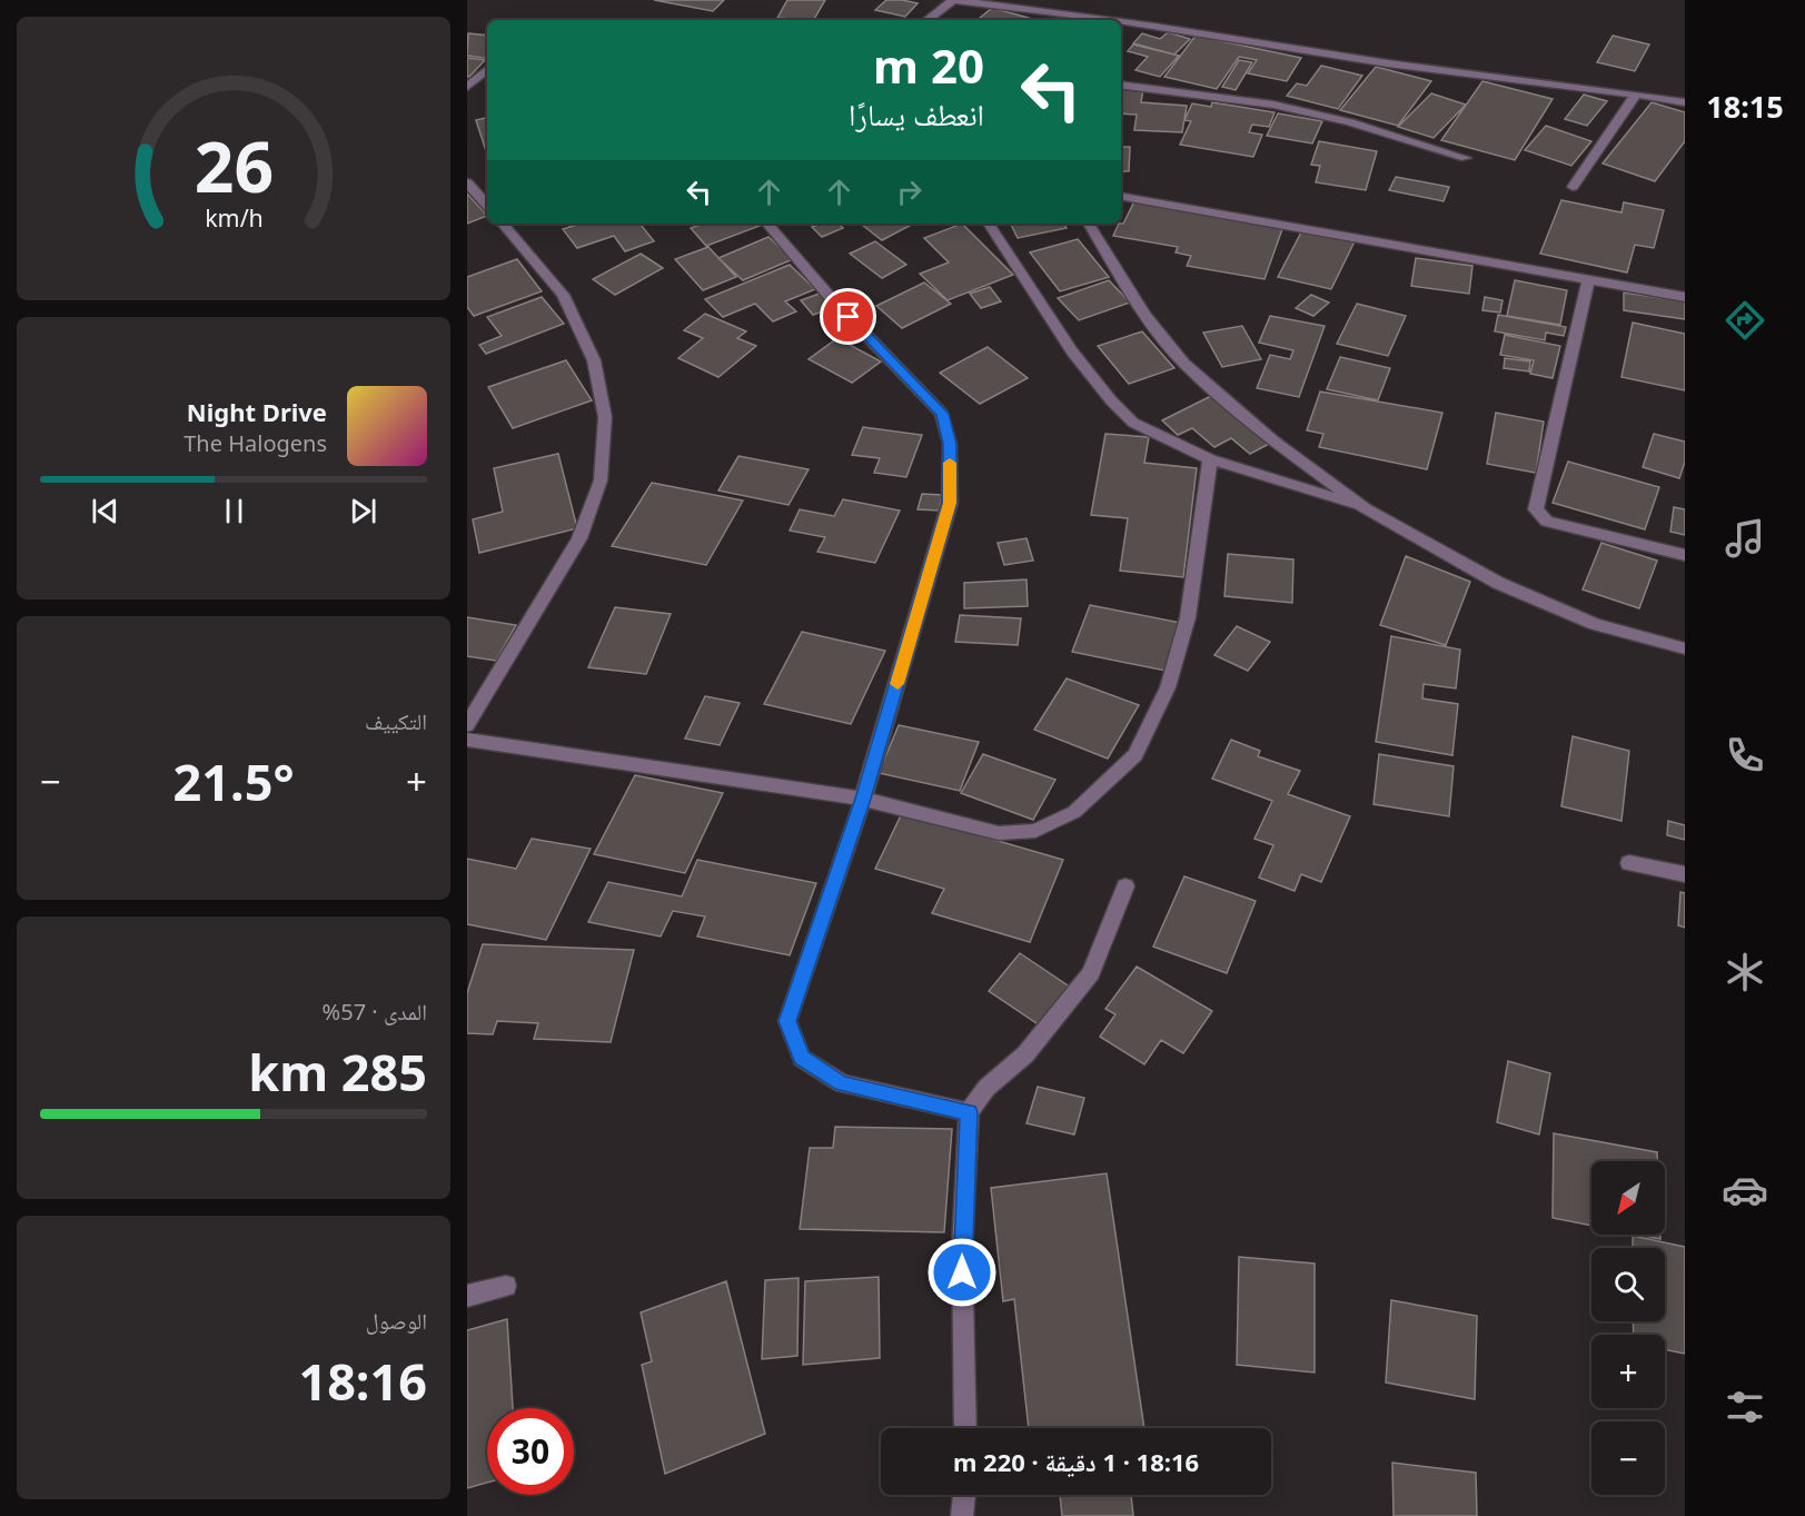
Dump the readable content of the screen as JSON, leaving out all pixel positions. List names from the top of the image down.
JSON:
{
  "north": "bottom left",
  "page": {
    "tabs": "18:15",
    "turn": ["20 m", "انعطف يسارًا"],
    "song": ["Night Drive", "The Halogens"],
    "tile": [
      "التكييف",
      ["المدى · 57%", "285 km"],
      ["الوصول", "18:16"]
    ],
    "heat": ["−", "21.5°", "+"],
    "map_buttons": ["+", "−"],
    "limit": "30",
    "trip": "18:16 · 1 دقيقة · 220 m",
    "gauge": ["26", "km/h"]
  }
}
